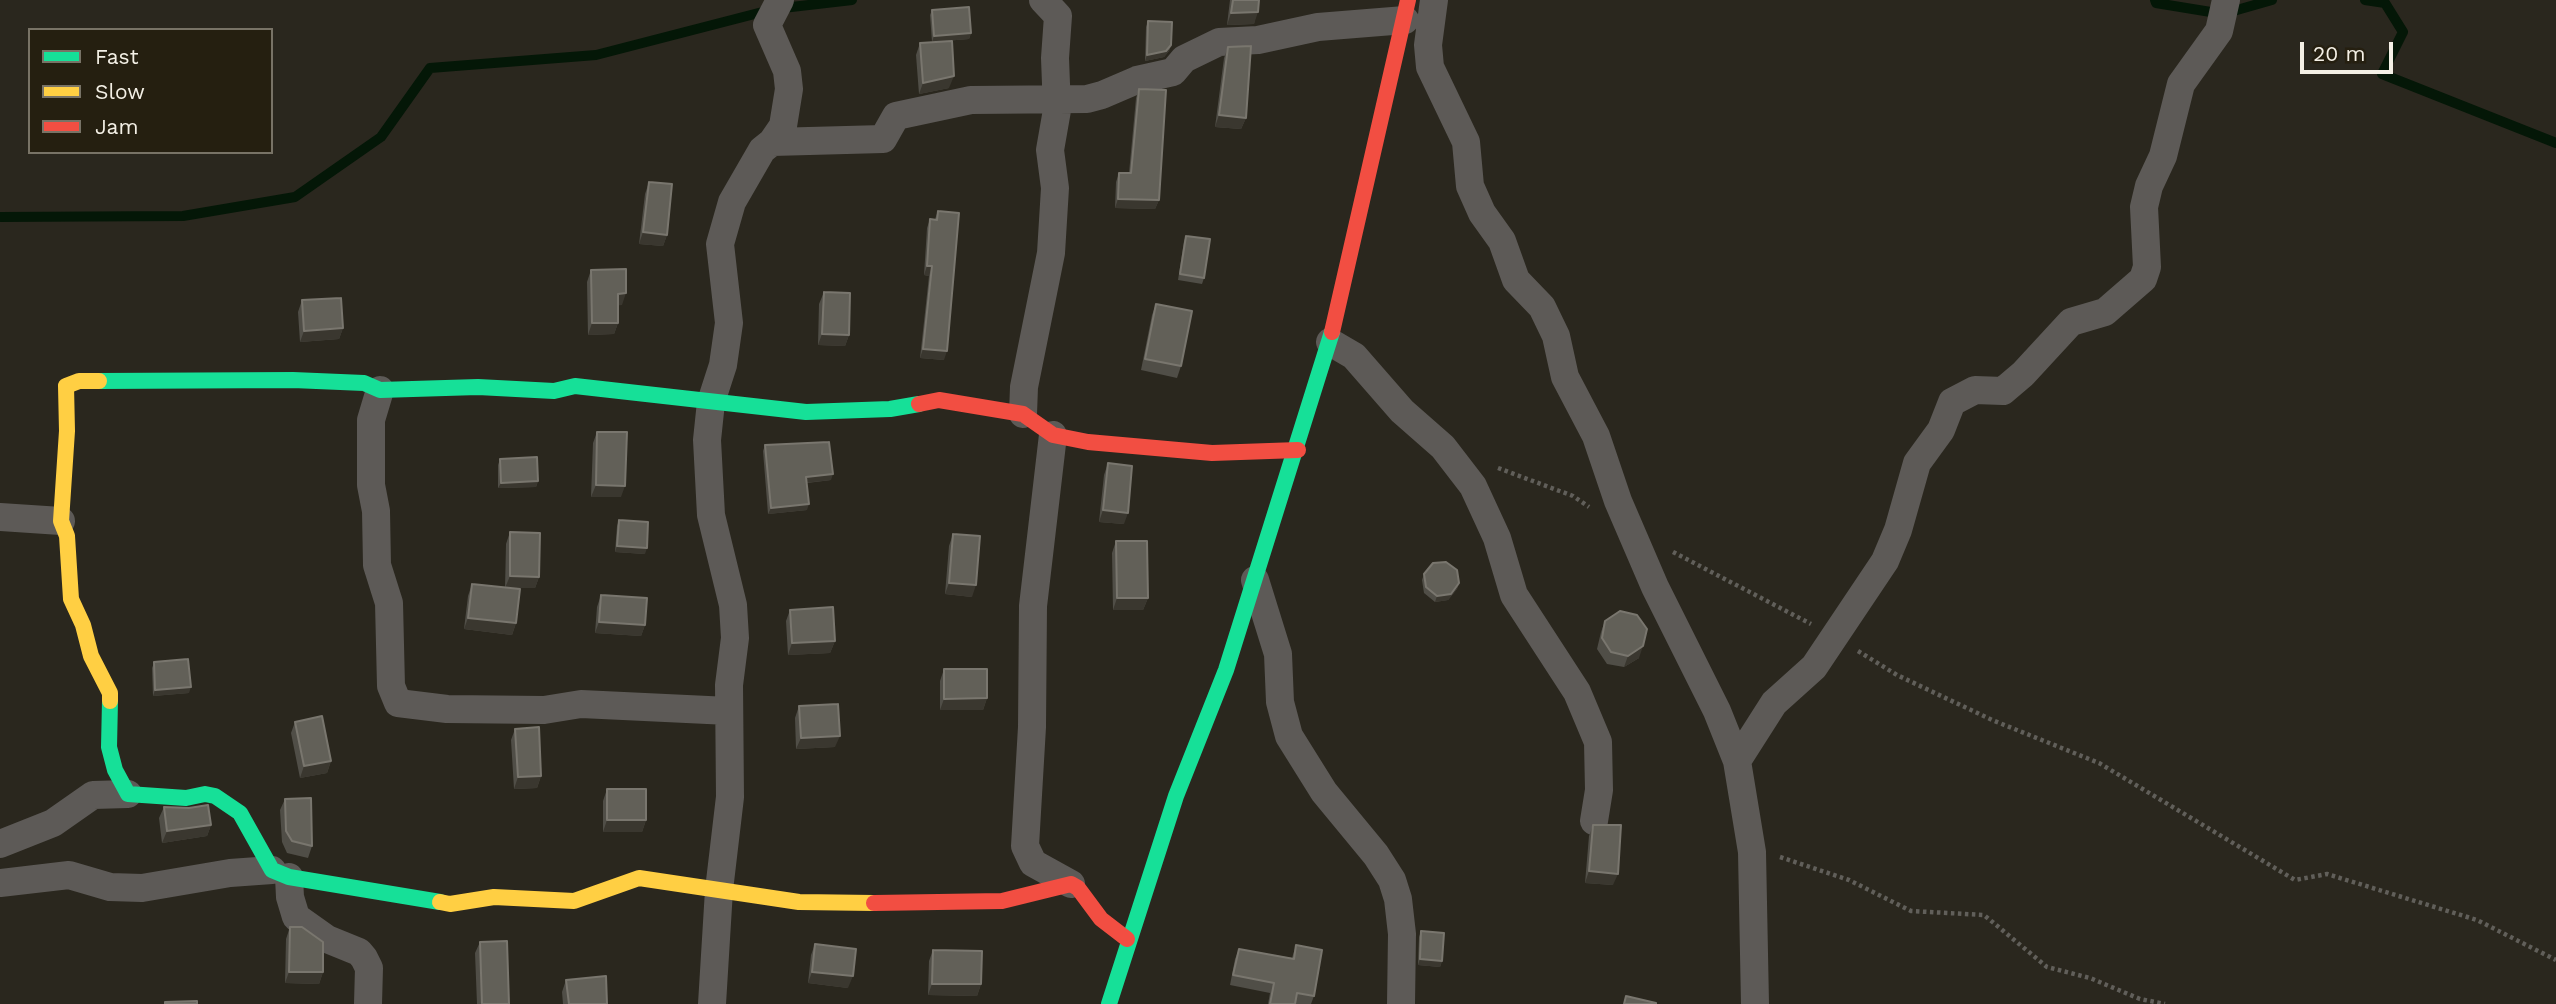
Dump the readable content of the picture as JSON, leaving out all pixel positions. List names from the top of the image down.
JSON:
{
  "legend": ["Fast", "Slow", "Jam"],
  "scale_bar": "20 m"
}
